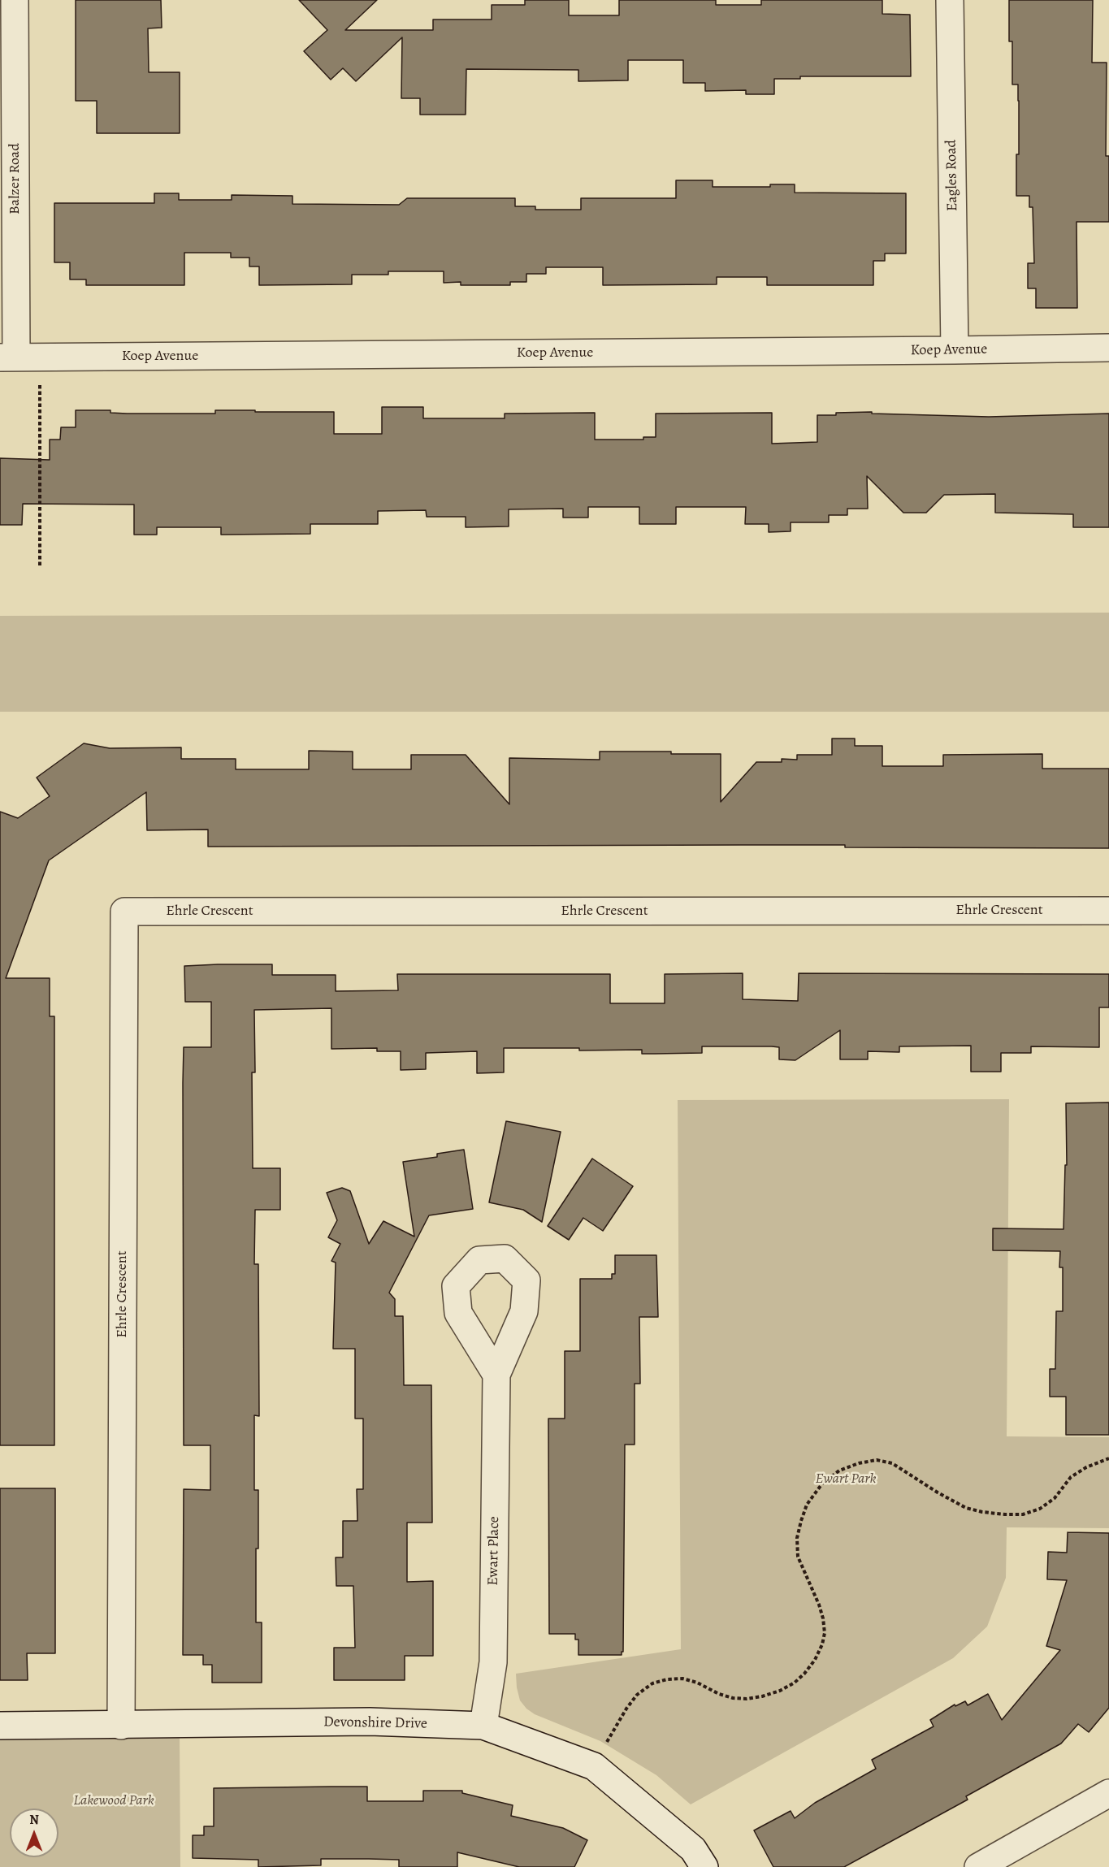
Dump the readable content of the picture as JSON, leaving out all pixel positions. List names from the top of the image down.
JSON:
{
  "streets": {
    "street": [
      "Eagles Road",
      "Balzer Road",
      "Koep Avenue",
      "Ehrle Crescent",
      "Ewart Place",
      "Devonshire Drive"
    ]
  },
  "crossings": [
    ["Eagles Road", "Koep Avenue"],
    ["Balzer Road", "Koep Avenue"],
    ["Ehrle Crescent", "Devonshire Drive"],
    ["Ewart Place", "Devonshire Drive"]
  ],
  "parks": ["Ewart Park", "Lakewood Park"],
  "north": "top"
}
